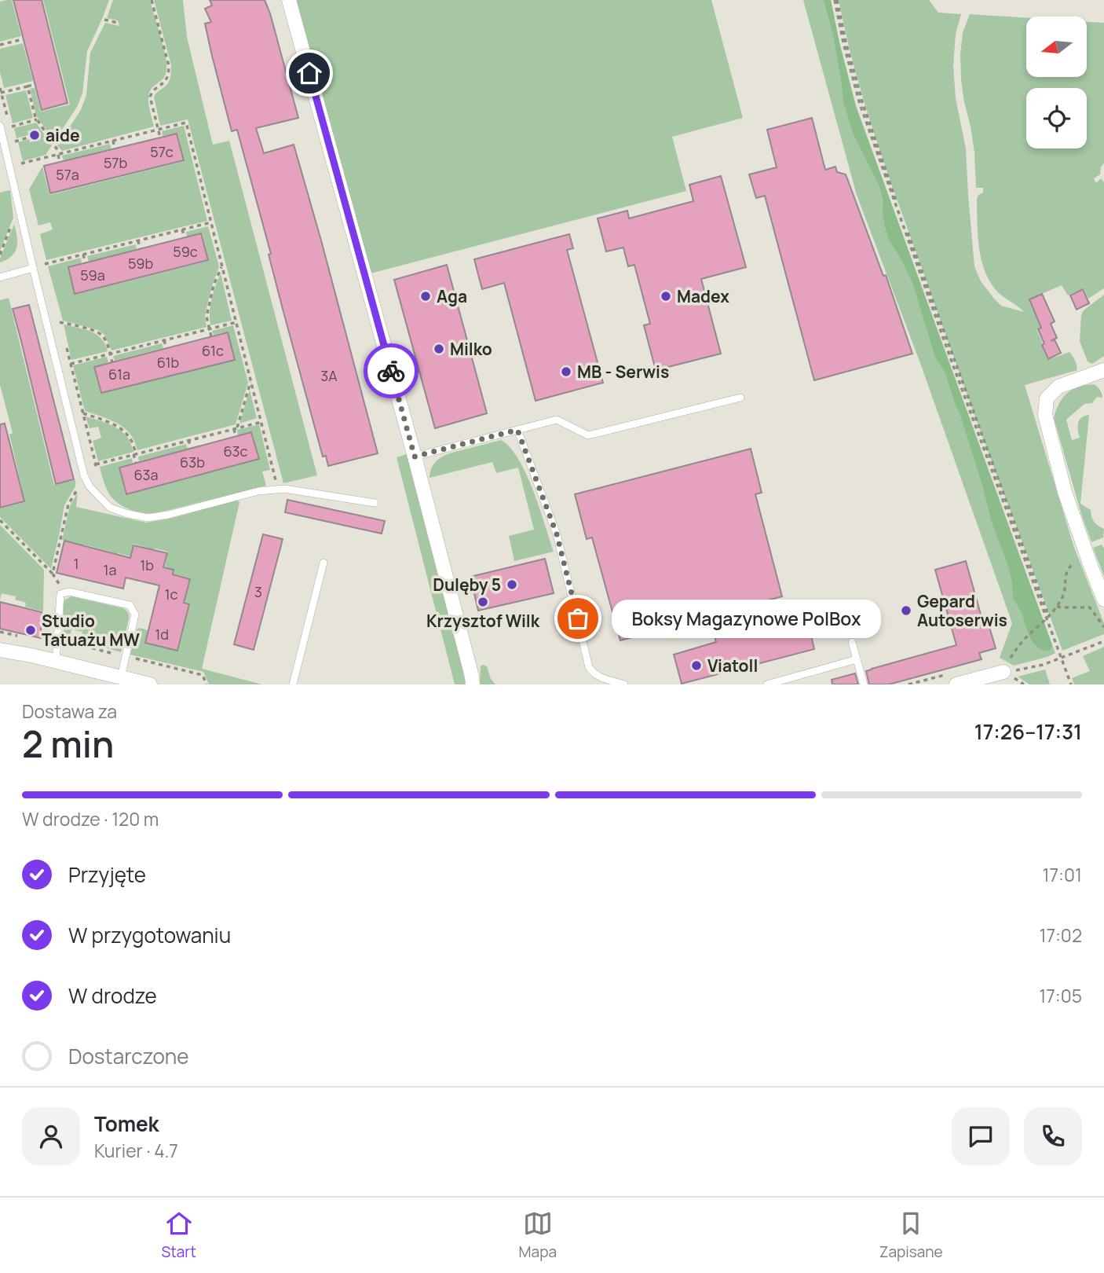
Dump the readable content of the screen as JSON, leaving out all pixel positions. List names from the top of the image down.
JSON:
{
  "places": [
    "aide",
    "Aga",
    "Madex",
    "Milko",
    "MB - Serwis",
    "Dulęby 5",
    "Krzysztof Wilk",
    "Gepard Autoserwis",
    "Boksy Magazynowe PolBox",
    "Studio Tatuażu MW",
    "Viatoll"
  ],
  "house_numbers": [
    "57c",
    "57b",
    "57a",
    "59c",
    "59b",
    "59a",
    "61c",
    "61b",
    "61a",
    "3A",
    "63c",
    "63b",
    "63a",
    "1",
    "1b",
    "1a",
    "3",
    "1c",
    "1d"
  ],
  "north": "left",
  "page": {
    "bubble": "Boksy Magazynowe PolBox",
    "heading": ["2 min", "Dostawa za", "17:26–17:31"],
    "panel": ["Tomek", "Kurier · 4.7"],
    "bar": "W drodze · 120 m",
    "list": [
      ["Przyjęte", "17:01"],
      ["W przygotowaniu", "17:02"],
      ["W drodze", "17:05"],
      "Dostarczone"
    ],
    "tabs": ["Start", "Mapa", "Zapisane"]
  }
}
